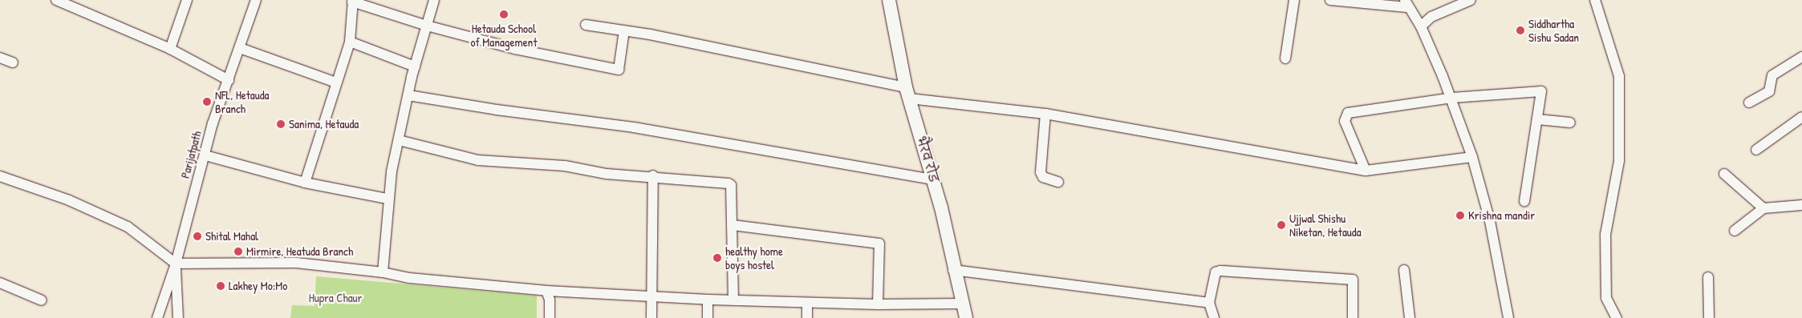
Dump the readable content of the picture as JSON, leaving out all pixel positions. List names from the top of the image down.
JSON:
{
  "streets": {
    "main road": ["भैरव रोड"],
    "street": ["Parijatpath"]
  },
  "parks": ["Hupra Chaur"],
  "places": [
    "Hetauda School of Management",
    "Siddhartha Sishu Sadan",
    "NFL, Hetauda Branch",
    "Sanima, Hetauda",
    "Krishna mandir",
    "Ujjwal Shishu Niketan, Hetauda",
    "Shital Mahal",
    "Mirmire, Heatuda Branch",
    "healthy home boys hostel",
    "Lakhey Mo:Mo"
  ]
}
